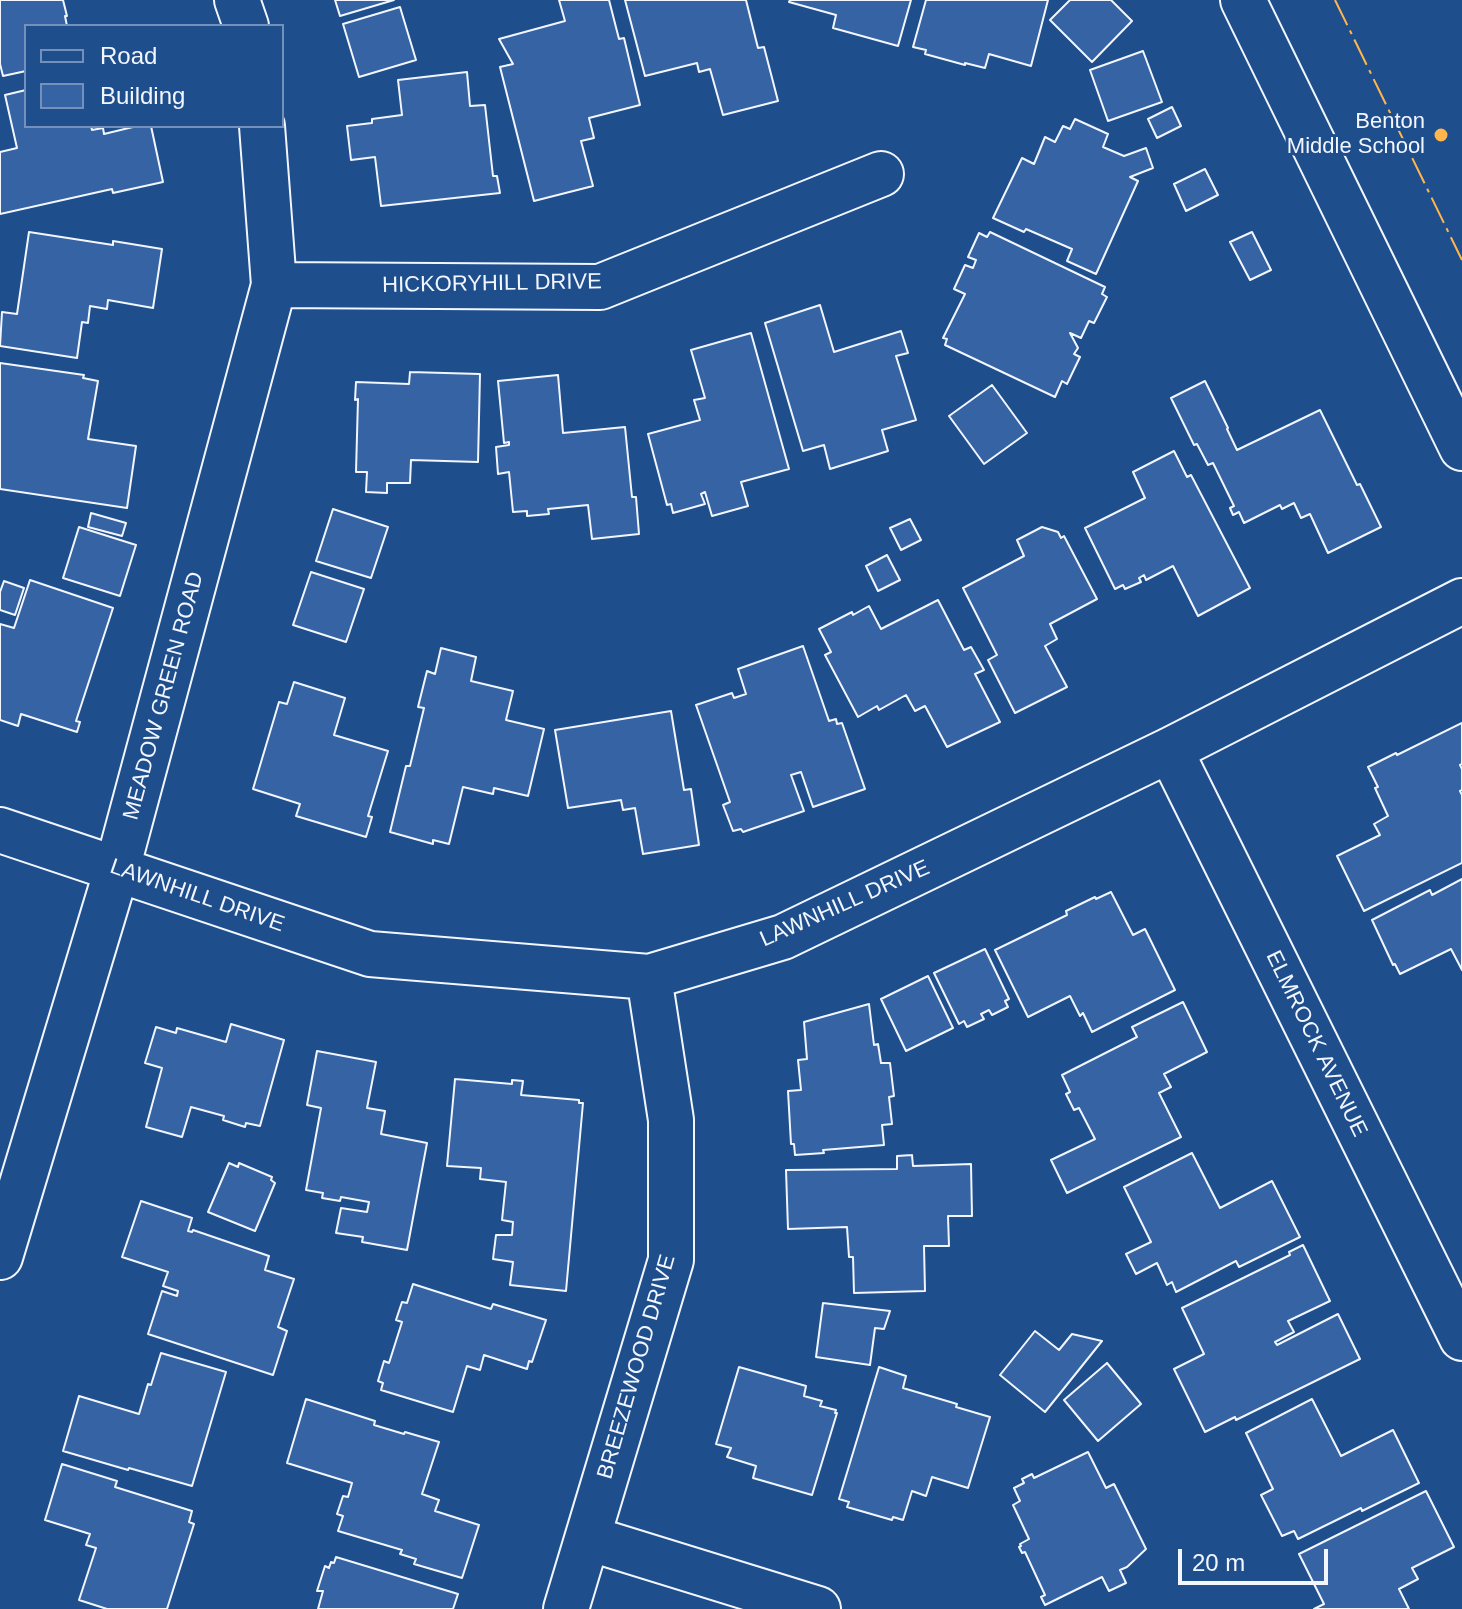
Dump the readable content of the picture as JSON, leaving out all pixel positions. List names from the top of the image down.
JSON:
{
  "streets": {
    "street": [
      "HICKORYHILL DRIVE",
      "MEADOW GREEN ROAD",
      "LAWNHILL DRIVE",
      "ELMROCK AVENUE",
      "BREEZEWOOD DRIVE"
    ]
  },
  "crossings": [
    ["HICKORYHILL DRIVE", "MEADOW GREEN ROAD"],
    ["MEADOW GREEN ROAD", "LAWNHILL DRIVE"],
    ["LAWNHILL DRIVE", "ELMROCK AVENUE"],
    ["LAWNHILL DRIVE", "BREEZEWOOD DRIVE"]
  ],
  "places": ["Benton Middle School"],
  "legend": ["Road", "Building"],
  "scale_bar": "20 m"
}
